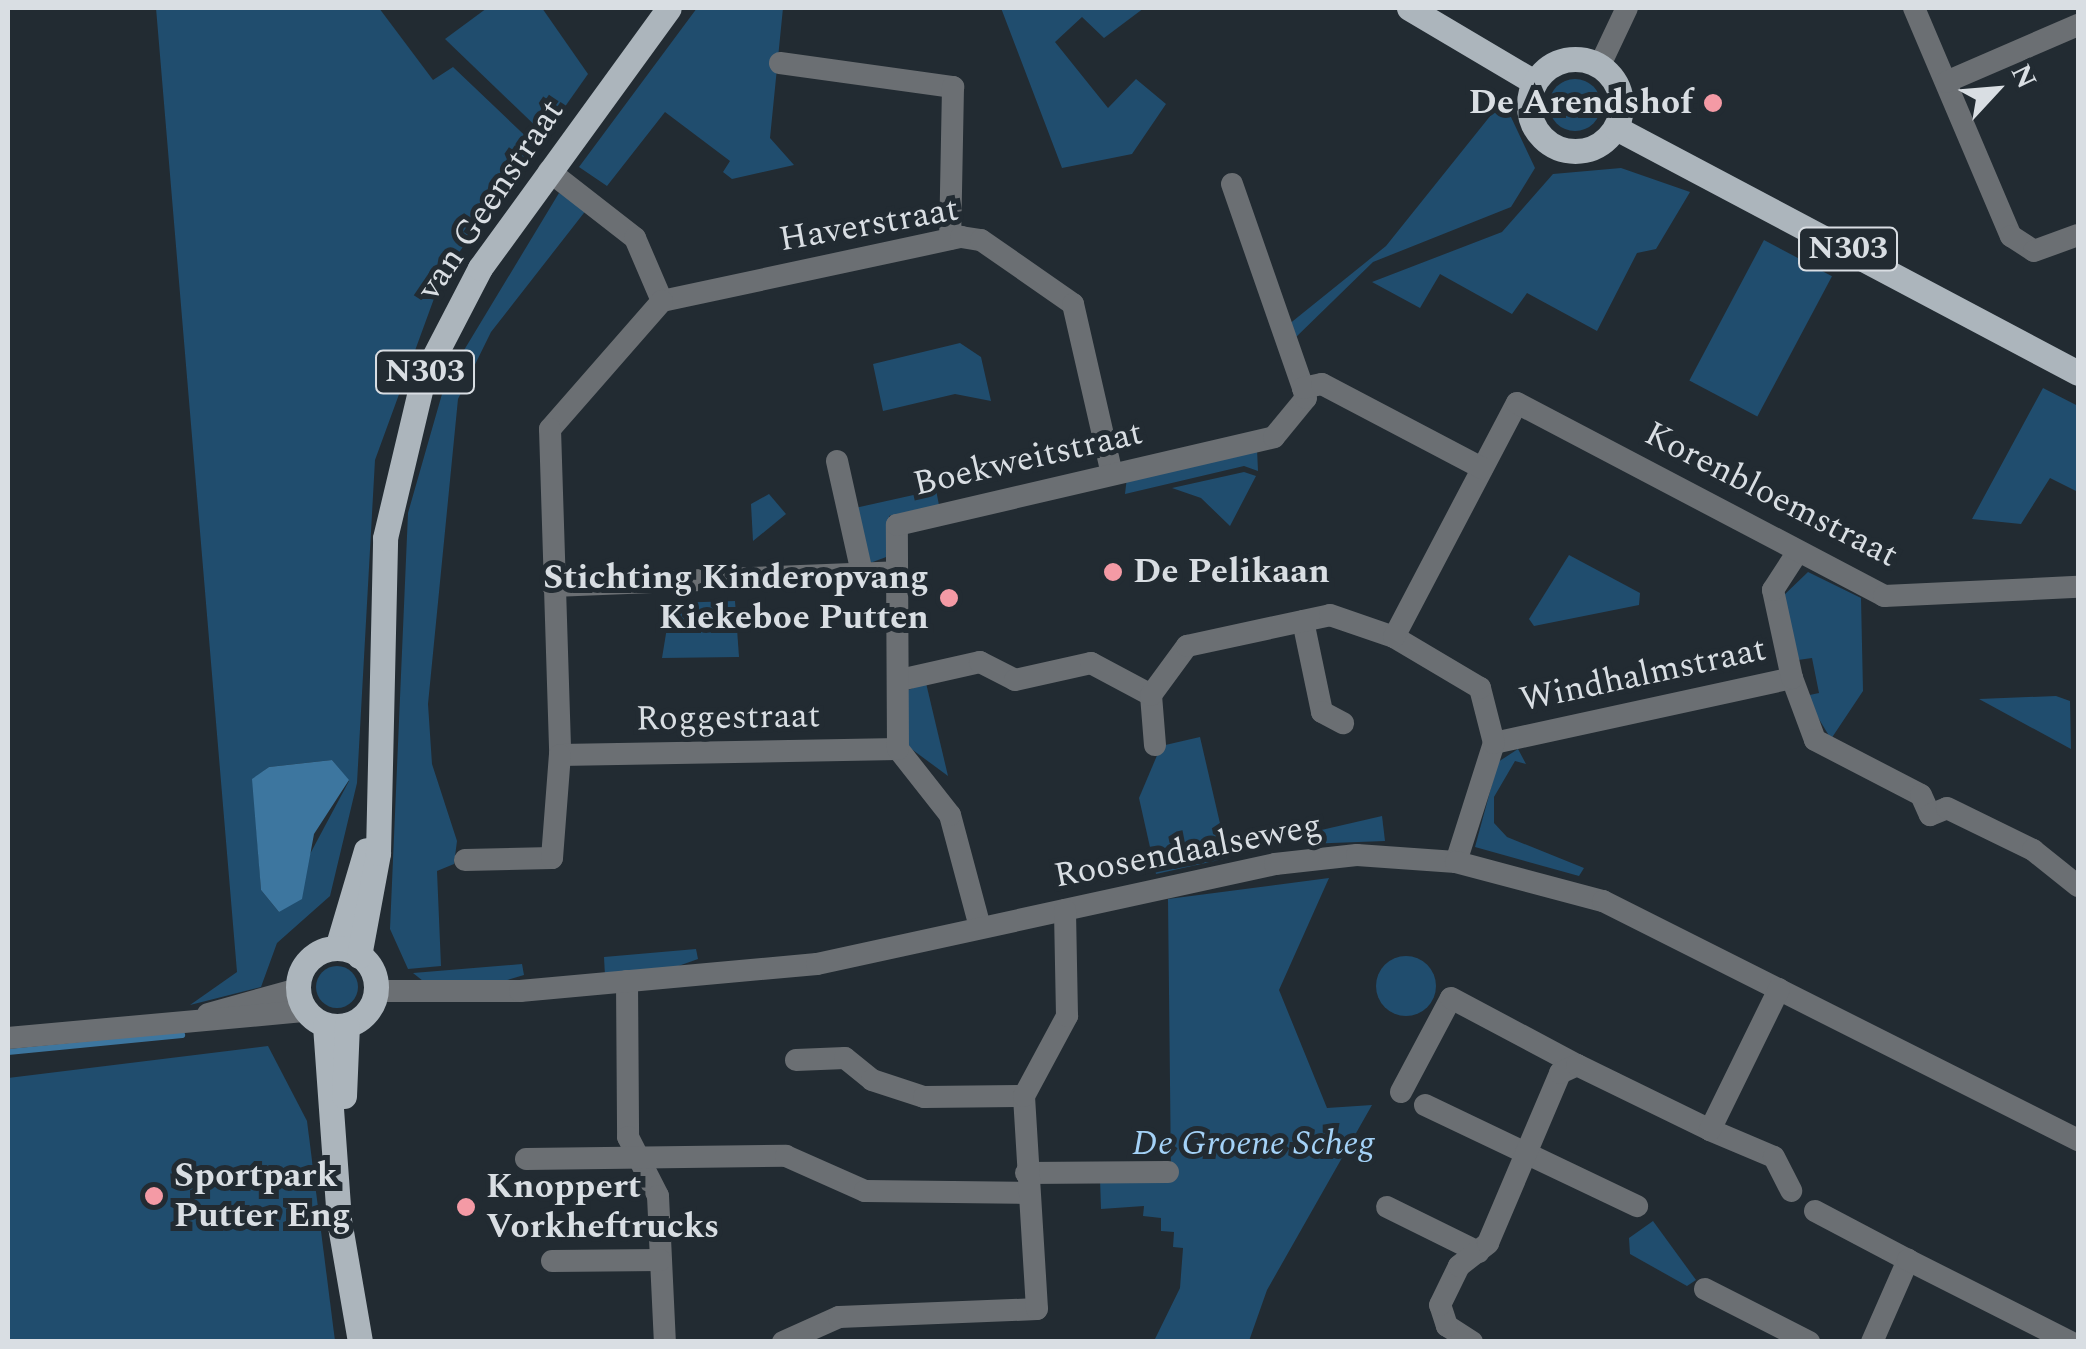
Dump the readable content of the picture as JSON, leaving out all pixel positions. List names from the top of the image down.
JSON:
{
  "streets": {
    "main road": ["van Geenstraat", "N303"],
    "street": [
      "Haverstraat",
      "Boekweitstraat",
      "Korenbloemstraat",
      "Windhalmstraat",
      "Roggestraat",
      "Roosendaalseweg"
    ]
  },
  "crossings": [
    ["Haverstraat", "Boekweitstraat"],
    ["Boekweitstraat", "Roggestraat"],
    ["Korenbloemstraat", "Windhalmstraat"]
  ],
  "parks": ["De Groene Scheg"],
  "places": [
    "De Arendshof",
    "De Pelikaan",
    "Stichting Kinderopvang Kiekeboe Putten",
    "Sportpark Putter Eng",
    "Knoppert Vorkheftrucks"
  ],
  "north": "top right"
}
